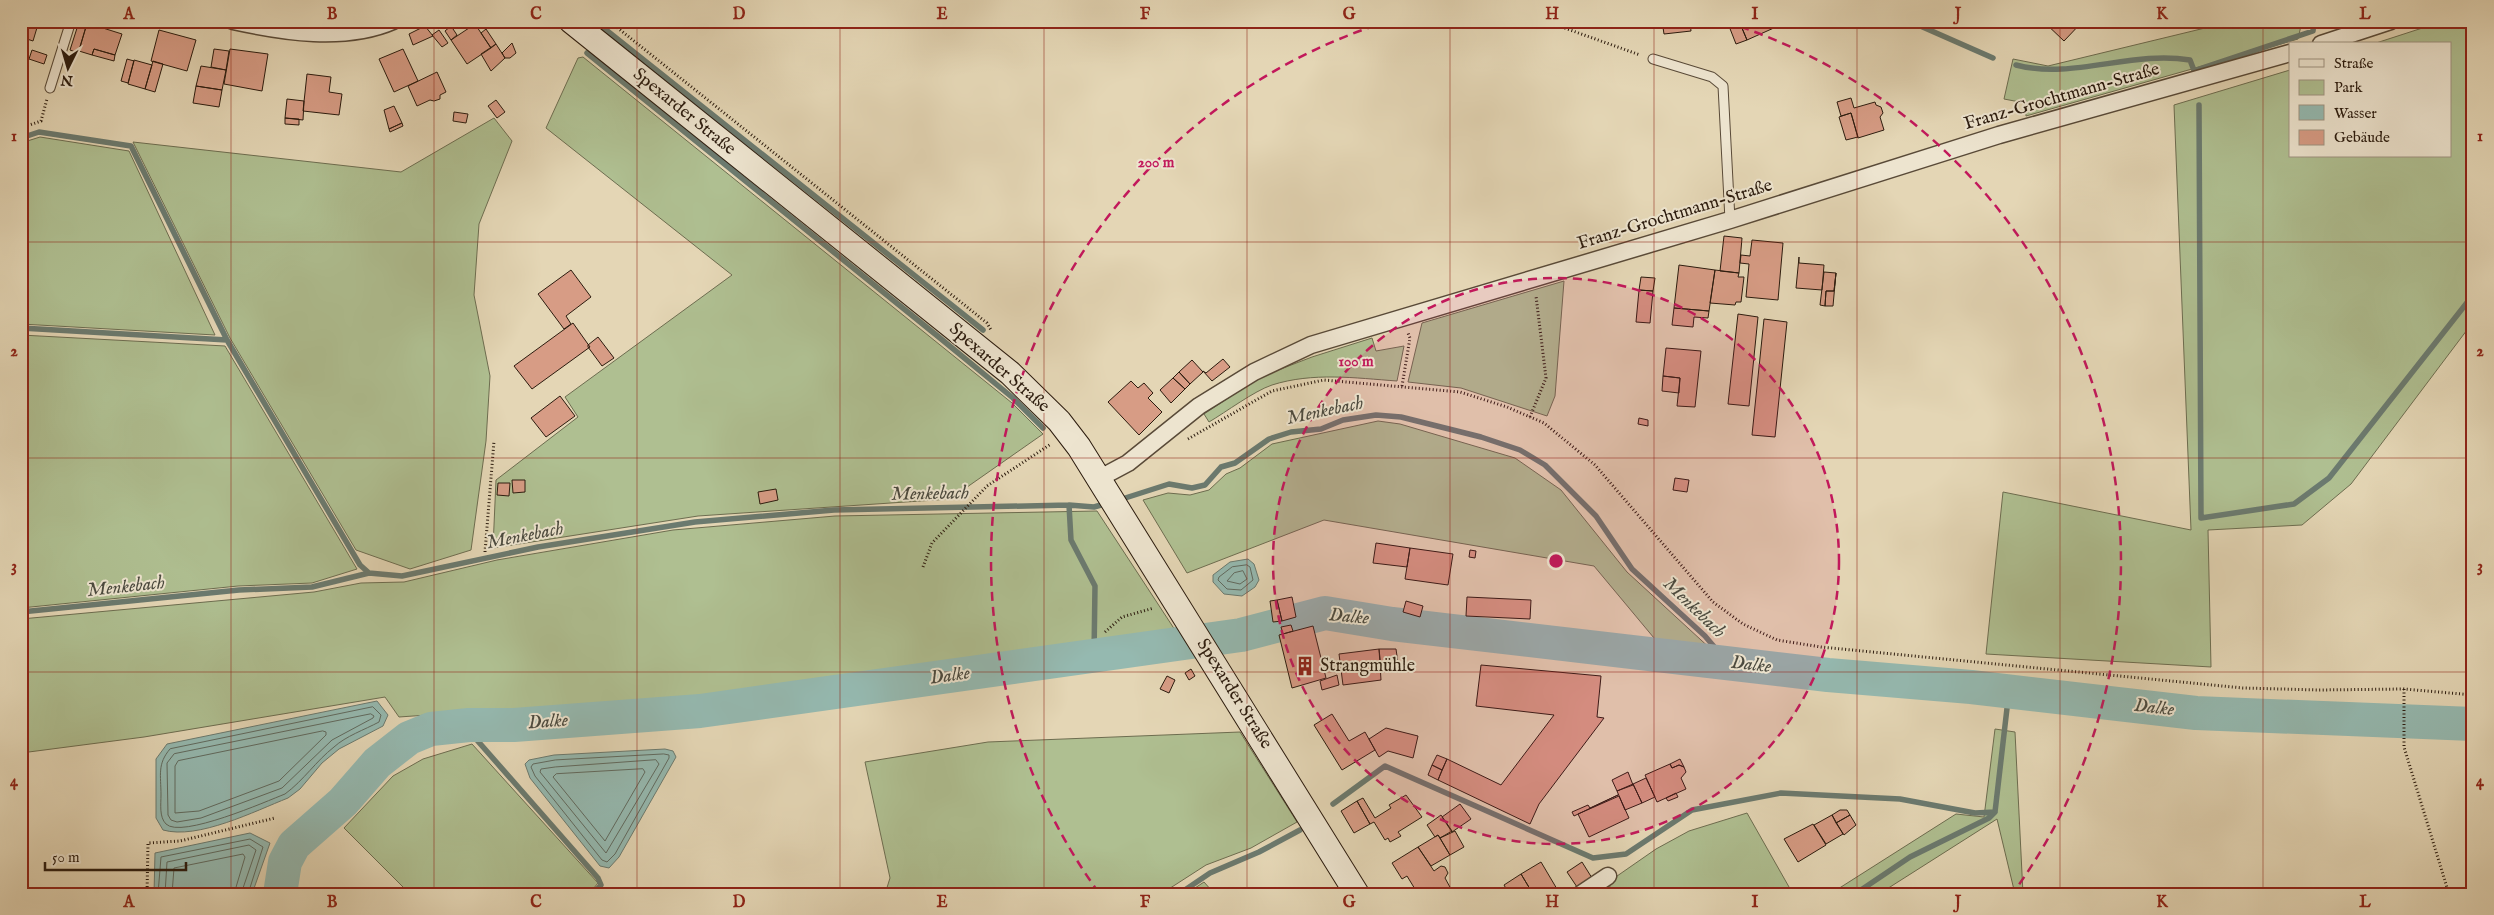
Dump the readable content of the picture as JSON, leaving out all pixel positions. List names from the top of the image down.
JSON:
{
  "streets": {
    "main road": ["Spexarder Straße"],
    "street": ["Franz-Grochtmann-Straße"]
  },
  "crossings": [
    ["Franz-Grochtmann-Straße", "Spexarder Straße"]
  ],
  "water": ["Menkebach", "Dalke"],
  "places": {
    "building": ["Strangmühle"]
  },
  "legend": [
    "Straße",
    "Park",
    "Wasser",
    "Gebäude"
  ],
  "scale_bar": "50 m",
  "north": "bottom",
  "grid": {
    "columns": [
      "A",
      "B",
      "C",
      "D",
      "E",
      "F",
      "G",
      "H",
      "I",
      "J",
      "K",
      "L"
    ],
    "rows": [
      "1",
      "2",
      "3",
      "4"
    ]
  },
  "rings": ["200 m", "100 m"]
}
